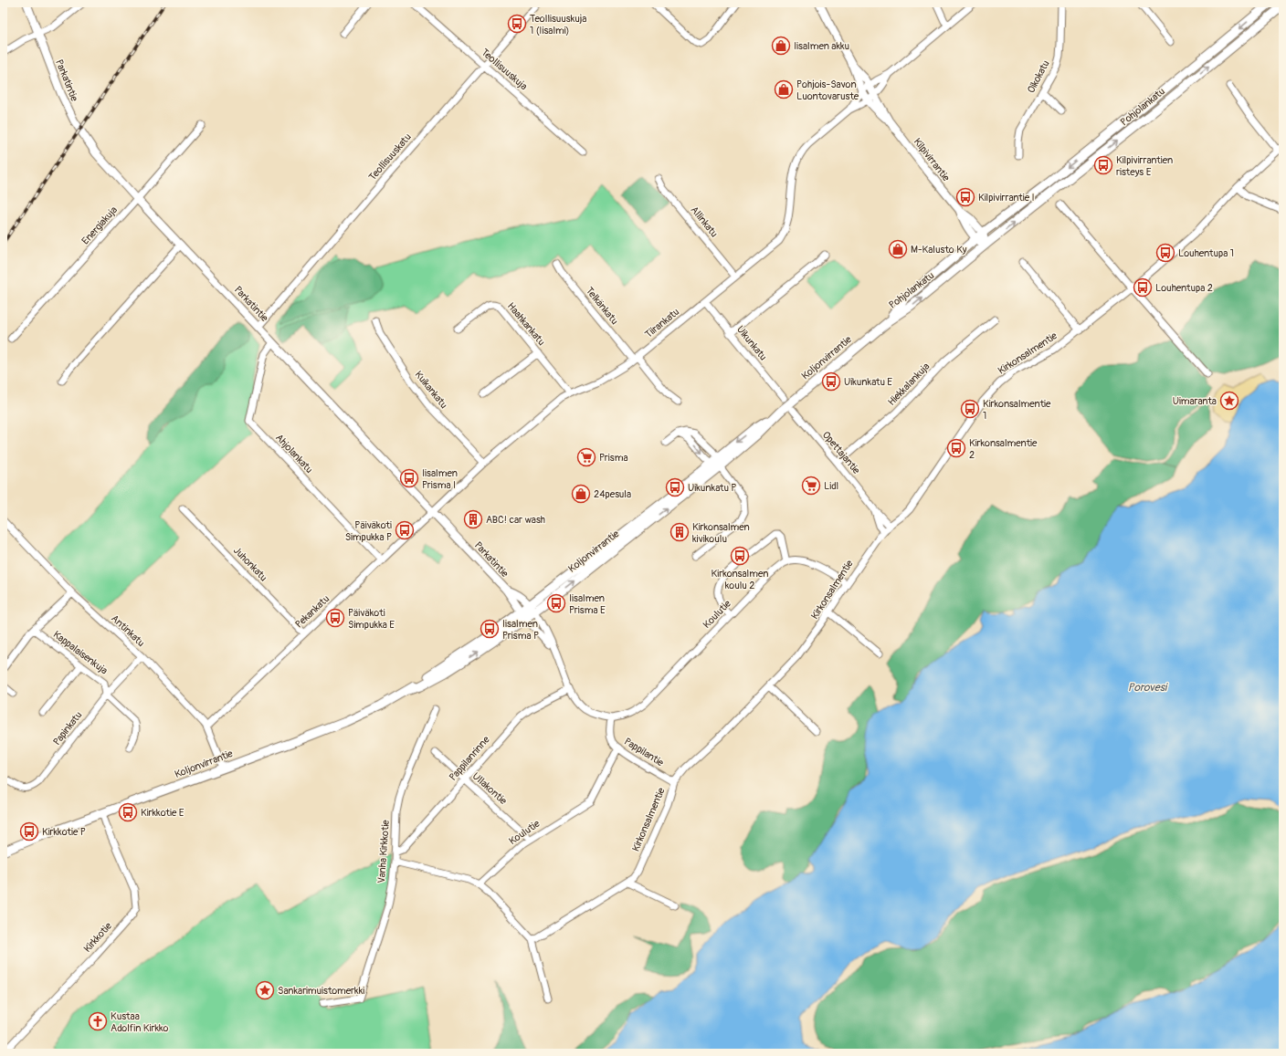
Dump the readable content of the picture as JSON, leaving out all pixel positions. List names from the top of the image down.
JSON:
{
  "streets": {
    "main road": ["Pohjolankatu", "Koljonvirrantie"],
    "street": [
      "Teollisuuskuja",
      "Oikokatu",
      "Parkatintie",
      "Teollisuuskatu",
      "Kilpivirrantie",
      "Allinkatu",
      "Energiakuja",
      "Telkänkatu",
      "Tiirankatu",
      "Haahkankatu",
      "Uikunkatu",
      "Kirkonsalmentie",
      "Hiekkalankuja",
      "Kuikankatu",
      "Opettajantie",
      "Ahjolankatu",
      "Juhonkatu",
      "Pekankatu",
      "Koulutie",
      "Antinkatu",
      "Kappalaisenkuja",
      "Papinkatu",
      "Pappilantie",
      "Pappilanrinne",
      "Ullakontie",
      "Vanha Kirkkotie",
      "Kirkkotie"
    ]
  },
  "crossings": [
    ["Teollisuuskuja", "Teollisuuskatu"],
    ["Parkatintie", "Teollisuuskatu"],
    ["Parkatintie", "Energiakuja"],
    ["Parkatintie", "Tiirankatu"],
    ["Parkatintie", "Koljonvirrantie"],
    ["Parkatintie", "Ahjolankatu"],
    ["Parkatintie", "Pekankatu"],
    ["Pohjolankatu", "Kilpivirrantie"],
    ["Pohjolankatu", "Koljonvirrantie"],
    ["Kilpivirrantie", "Tiirankatu"],
    ["Allinkatu", "Tiirankatu"],
    ["Telkänkatu", "Tiirankatu"],
    ["Tiirankatu", "Haahkankatu"],
    ["Tiirankatu", "Uikunkatu"],
    ["Tiirankatu", "Kuikankatu"],
    ["Tiirankatu", "Pekankatu"],
    ["Kirkonsalmentie", "Opettajantie"],
    ["Kirkonsalmentie", "Pappilantie"],
    ["Koljonvirrantie", "Antinkatu"],
    ["Koljonvirrantie", "Kirkkotie"],
    ["Hiekkalankuja", "Opettajantie"],
    ["Ahjolankatu", "Pekankatu"],
    ["Juhonkatu", "Pekankatu"],
    ["Pekankatu", "Antinkatu"],
    ["Koulutie", "Pappilantie"],
    ["Koulutie", "Ullakontie"],
    ["Antinkatu", "Papinkatu"],
    ["Kappalaisenkuja", "Papinkatu"],
    ["Pappilanrinne", "Ullakontie"],
    ["Pappilanrinne", "Vanha Kirkkotie"]
  ],
  "water": ["Porovesi"],
  "places": {
    "bus stop": [
      "Teollisuuskuja 1 (Iisalmi)",
      "Kilpivirrantien risteys E",
      "Kilpivirrantie I",
      "Louhentupa 1",
      "Louhentupa 2",
      "Uikunkatu E",
      "Kirkonsalmentie 1",
      "Kirkonsalmentie 2",
      "Iisalmen Prisma I",
      "Uikunkatu P",
      "Päiväkoti Simpukka P",
      "Kirkonsalmen koulu 2",
      "Iisalmen Prisma E",
      "Päiväkoti Simpukka E",
      "Iisalmen Prisma P",
      "Kirkkotie E",
      "Kirkkotie P"
    ],
    "shop": [
      "Iisalmen akku",
      "Pohjois-Savon Luontovaruste",
      "M-Kalusto Ky",
      "24pesula"
    ],
    "place": ["Uimaranta", "Sankarimuistomerkki"],
    "supermarket": ["Prisma", "Lidl"],
    "building": ["ABC! car wash", "Kirkonsalmen kivikoulu"],
    "church": ["Kustaa Adolfin Kirkko"]
  }
}
